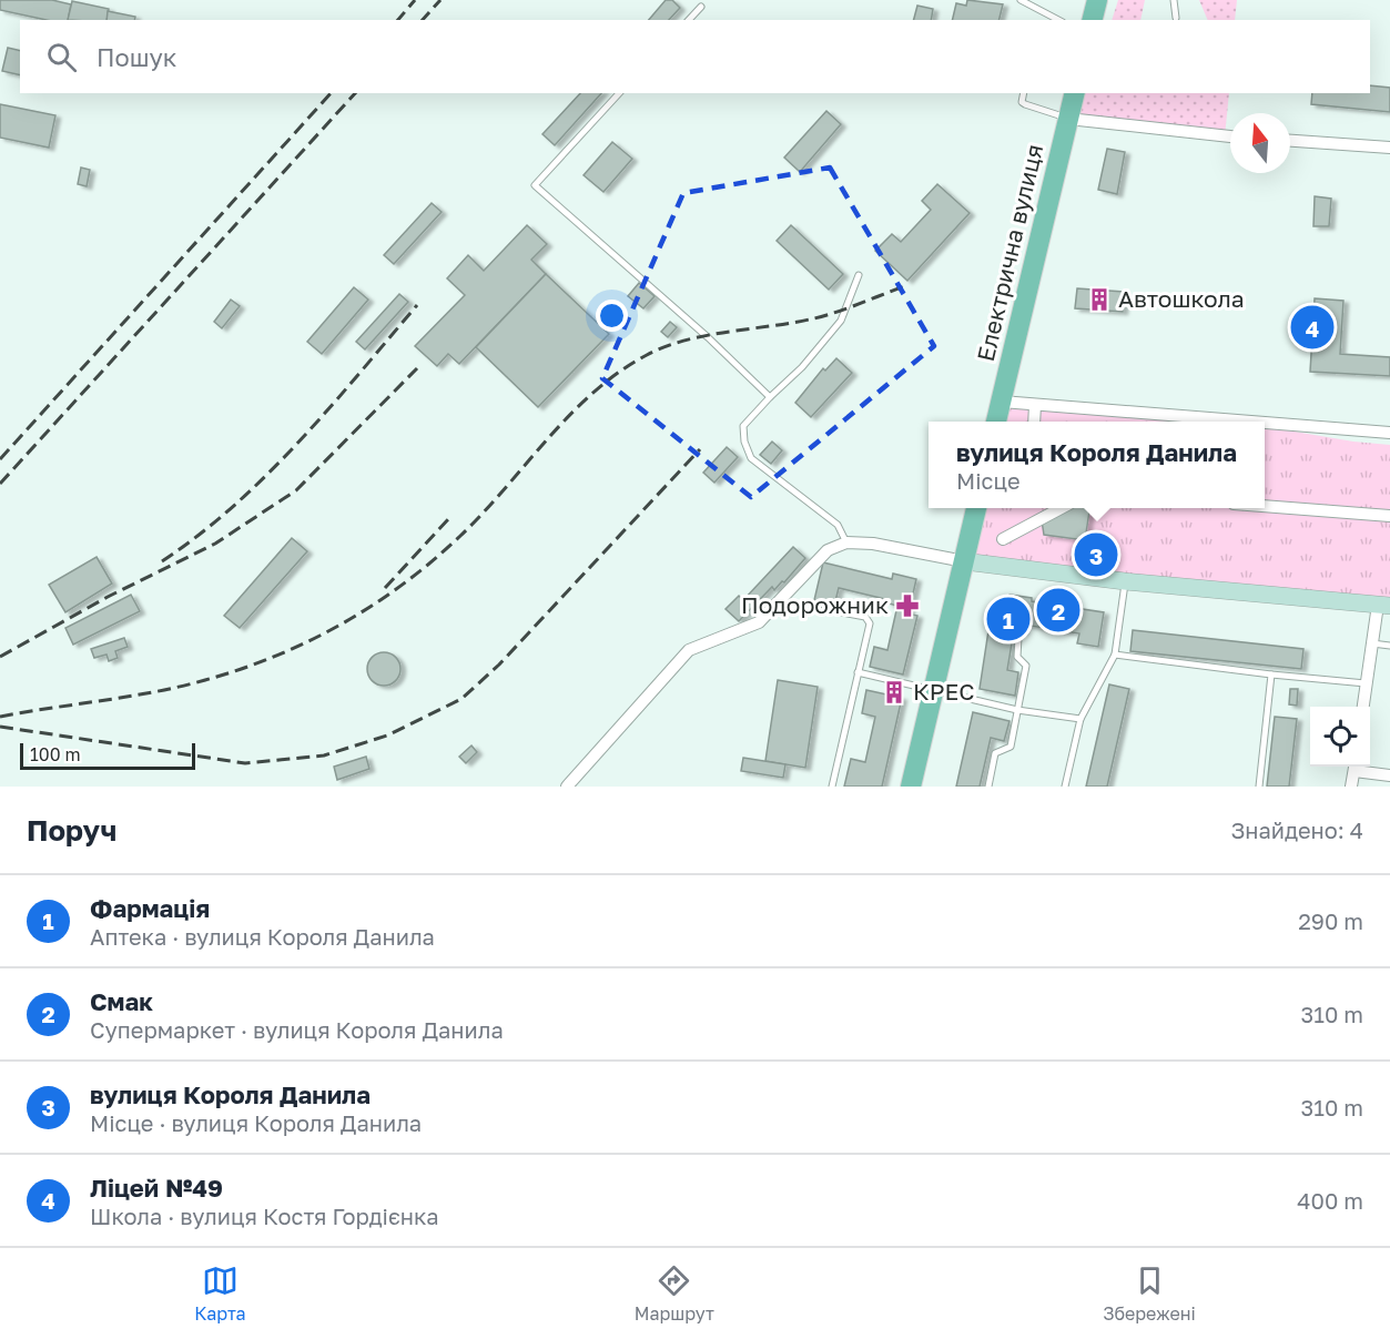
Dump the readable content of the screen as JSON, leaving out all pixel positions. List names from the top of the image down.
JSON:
{
  "streets": {
    "main road": ["Електрична вулиця"]
  },
  "places": {
    "building": ["Автошкола", "КРЕС"],
    "pharmacy": ["Подорожник"]
  },
  "scale_bar": "100 m",
  "north": "top",
  "page": {
    "search": "Пошук",
    "pins": [
      "4",
      "3",
      "2",
      "1"
    ],
    "popup": ["вулиця Короля Данила", "Місце"],
    "scale": "100 m",
    "heading": ["Поруч", "Знайдено: 4"],
    "list": [
      {
        "mark": "1",
        "name": "Фармація",
        "note": "Аптека · вулиця Короля Данила",
        "value": "290 m"
      },
      {
        "mark": "2",
        "name": "Смак",
        "note": "Супермаркет · вулиця Короля Данила",
        "value": "310 m"
      },
      {
        "mark": "3",
        "name": "вулиця Короля Данила",
        "note": "Місце · вулиця Короля Данила",
        "value": "310 m"
      },
      {
        "mark": "4",
        "name": "Ліцей №49",
        "note": "Школа · вулиця Костя Гордієнка",
        "value": "400 m"
      }
    ],
    "nav": ["Карта", "Маршрут", "Збережені"]
  }
}
